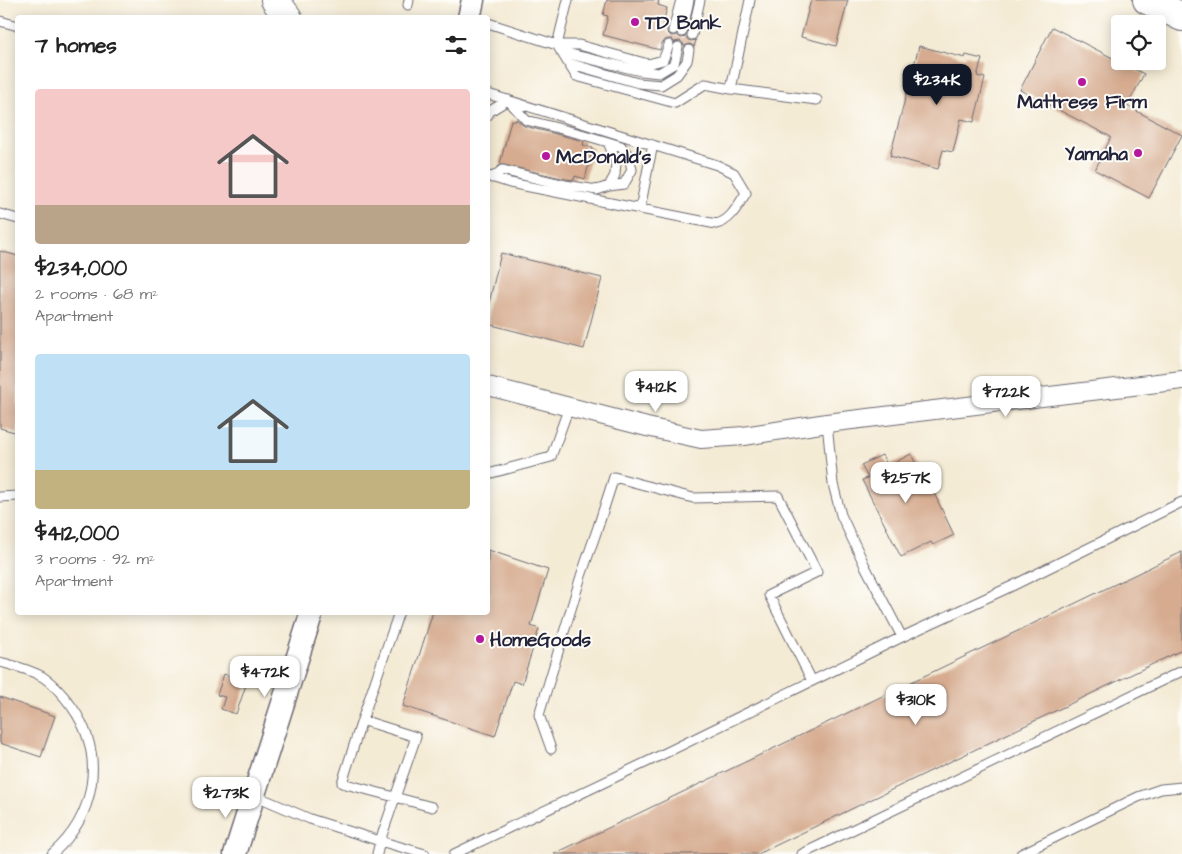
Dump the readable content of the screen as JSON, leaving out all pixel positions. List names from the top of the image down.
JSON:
{
  "places": [
    "TD Bank",
    "Mattress Firm",
    "Yamaha",
    "McDonald's",
    "HomeGoods"
  ],
  "page": {
    "heading": "7 homes",
    "price": [
      "$234K",
      "$412K",
      "$722K",
      "$257K",
      "$472K",
      "$310K",
      "$273K"
    ],
    "list": [
      {
        "name": "$234,000",
        "note": "2 rooms · 68 m² · Apartment"
      },
      {
        "name": "$412,000",
        "note": "3 rooms · 92 m² · Apartment"
      }
    ]
  }
}
